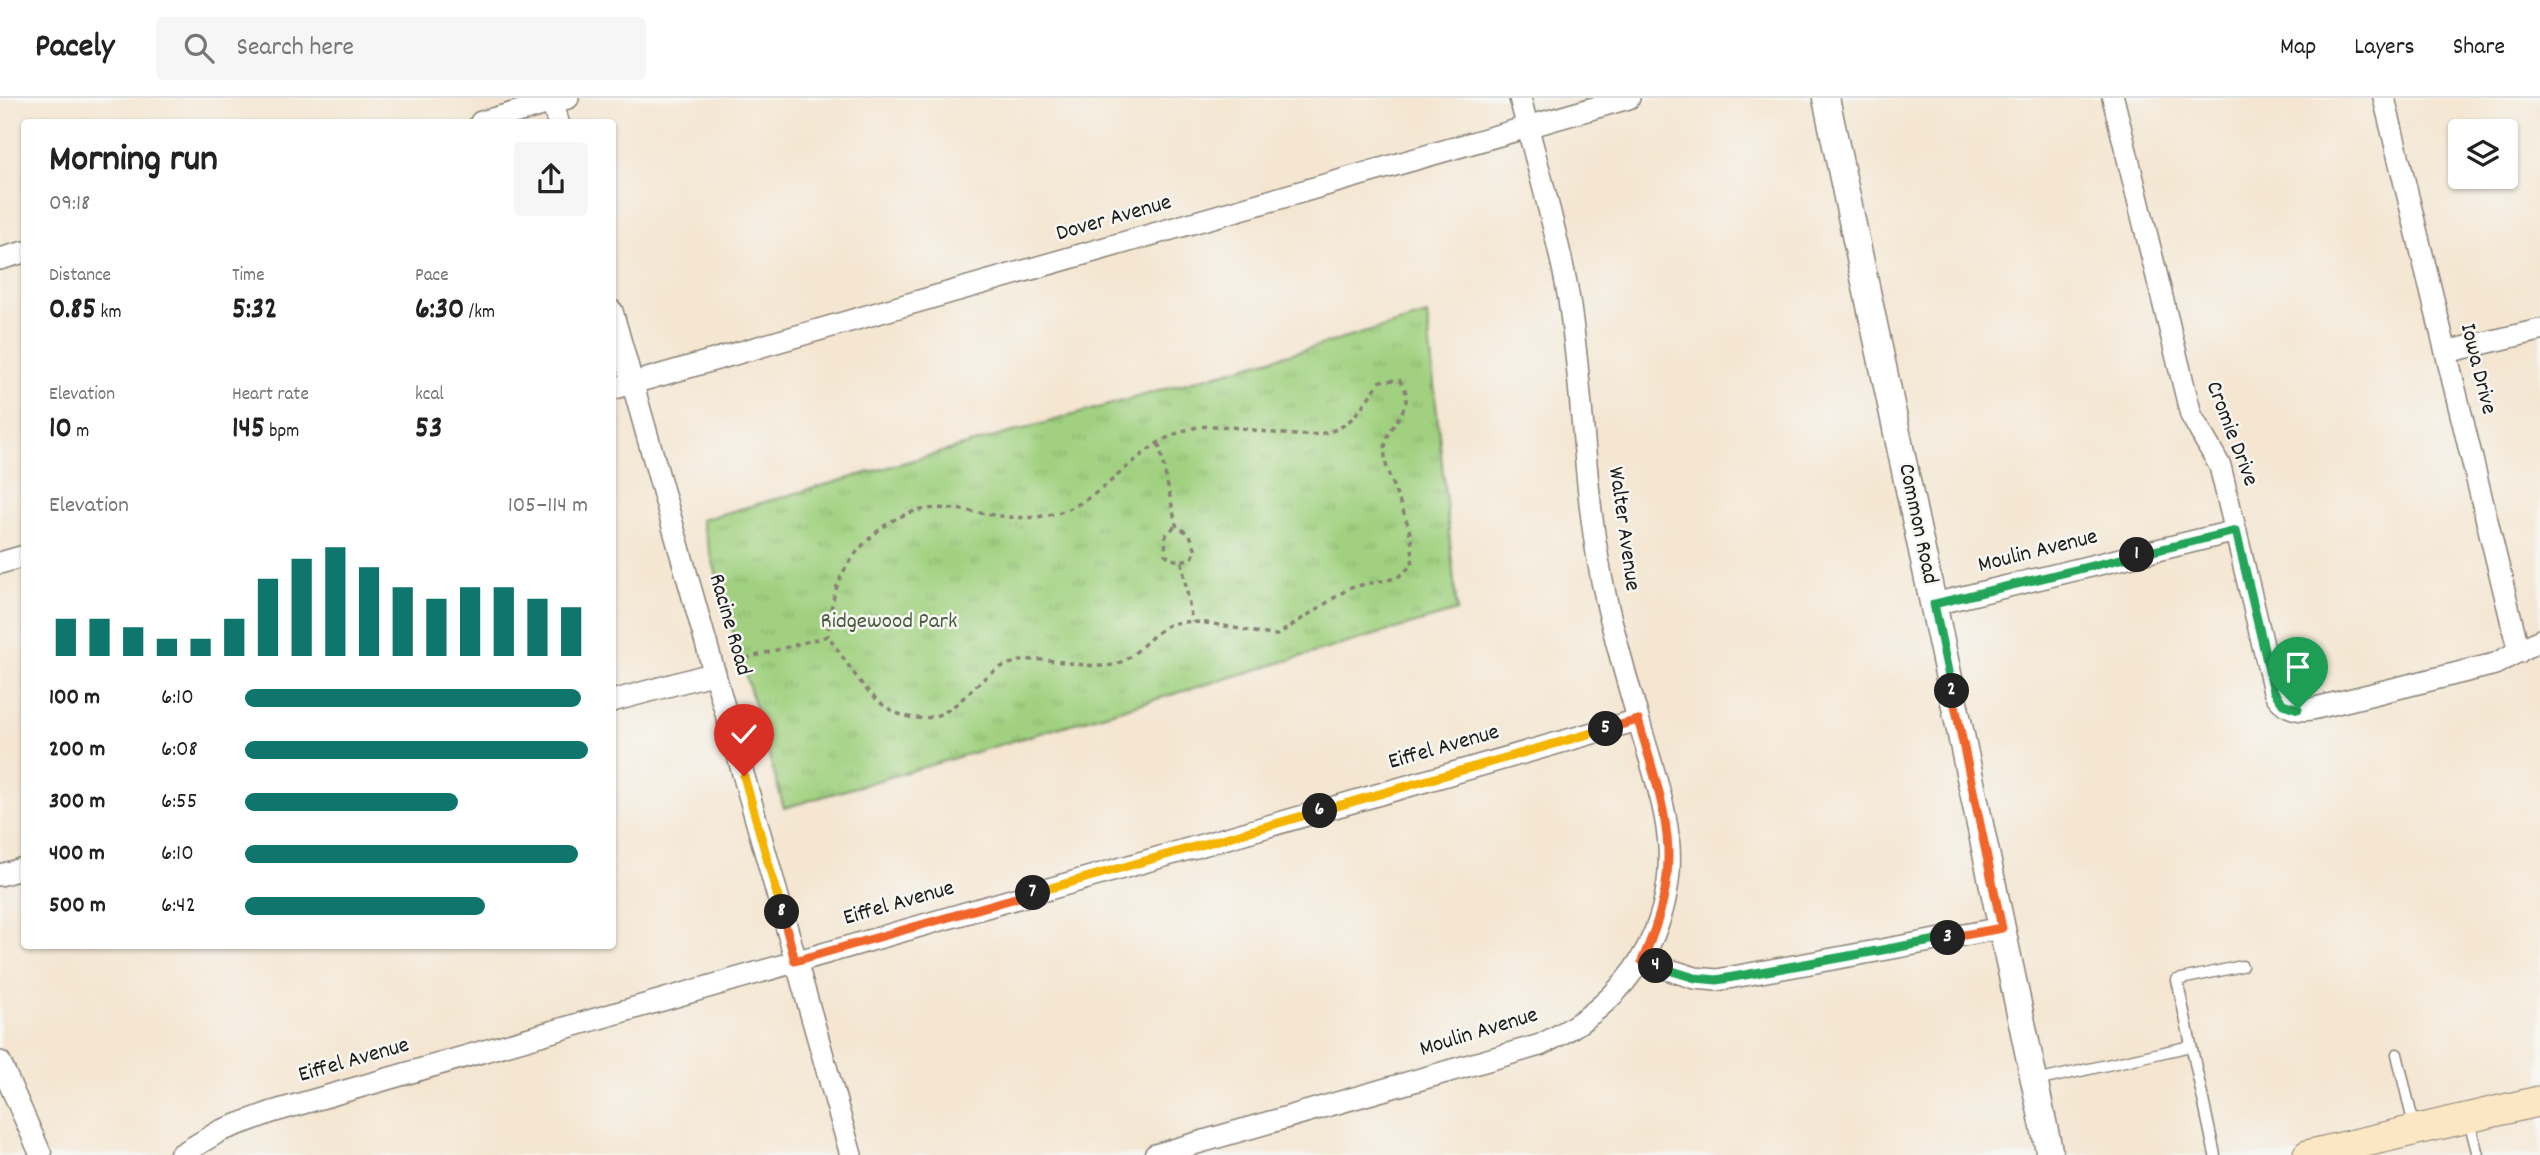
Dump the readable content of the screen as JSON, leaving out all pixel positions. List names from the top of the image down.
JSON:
{
  "streets": {
    "street": [
      "Dover Avenue",
      "Iowa Drive",
      "Cromie Drive",
      "Common Road",
      "Walter Avenue",
      "Moulin Avenue",
      "Racine Road",
      "Eiffel Avenue"
    ]
  },
  "crossings": [
    ["Dover Avenue", "Walter Avenue"],
    ["Dover Avenue", "Racine Road"],
    ["Iowa Drive", "Cromie Drive"],
    ["Cromie Drive", "Moulin Avenue"],
    ["Common Road", "Moulin Avenue"],
    ["Walter Avenue", "Moulin Avenue"],
    ["Walter Avenue", "Eiffel Avenue"],
    ["Racine Road", "Eiffel Avenue"]
  ],
  "parks": ["Ridgewood Park"],
  "page": {
    "header": "Pacely",
    "search": "Search here",
    "nav": ["Map", "Layers", "Share"],
    "heading": ["Morning run", "09:18"],
    "stats": [
      ["Distance", "0.85 km"],
      ["Time", "5:32"],
      ["Pace", "6:30 /km"],
      ["Elevation", "10 m"],
      ["Heart rate", "145 bpm"],
      ["kcal", "53"]
    ],
    "chart": ["Elevation", "105–114 m"],
    "pins": [
      "1",
      "2",
      "5",
      "6",
      "7",
      "8",
      "3",
      "4"
    ],
    "list": [
      {
        "name": "100 m",
        "note": "6:10"
      },
      {
        "name": "200 m",
        "note": "6:08"
      },
      {
        "name": "300 m",
        "note": "6:55"
      },
      {
        "name": "400 m",
        "note": "6:10"
      },
      {
        "name": "500 m",
        "note": "6:42"
      }
    ]
  }
}
